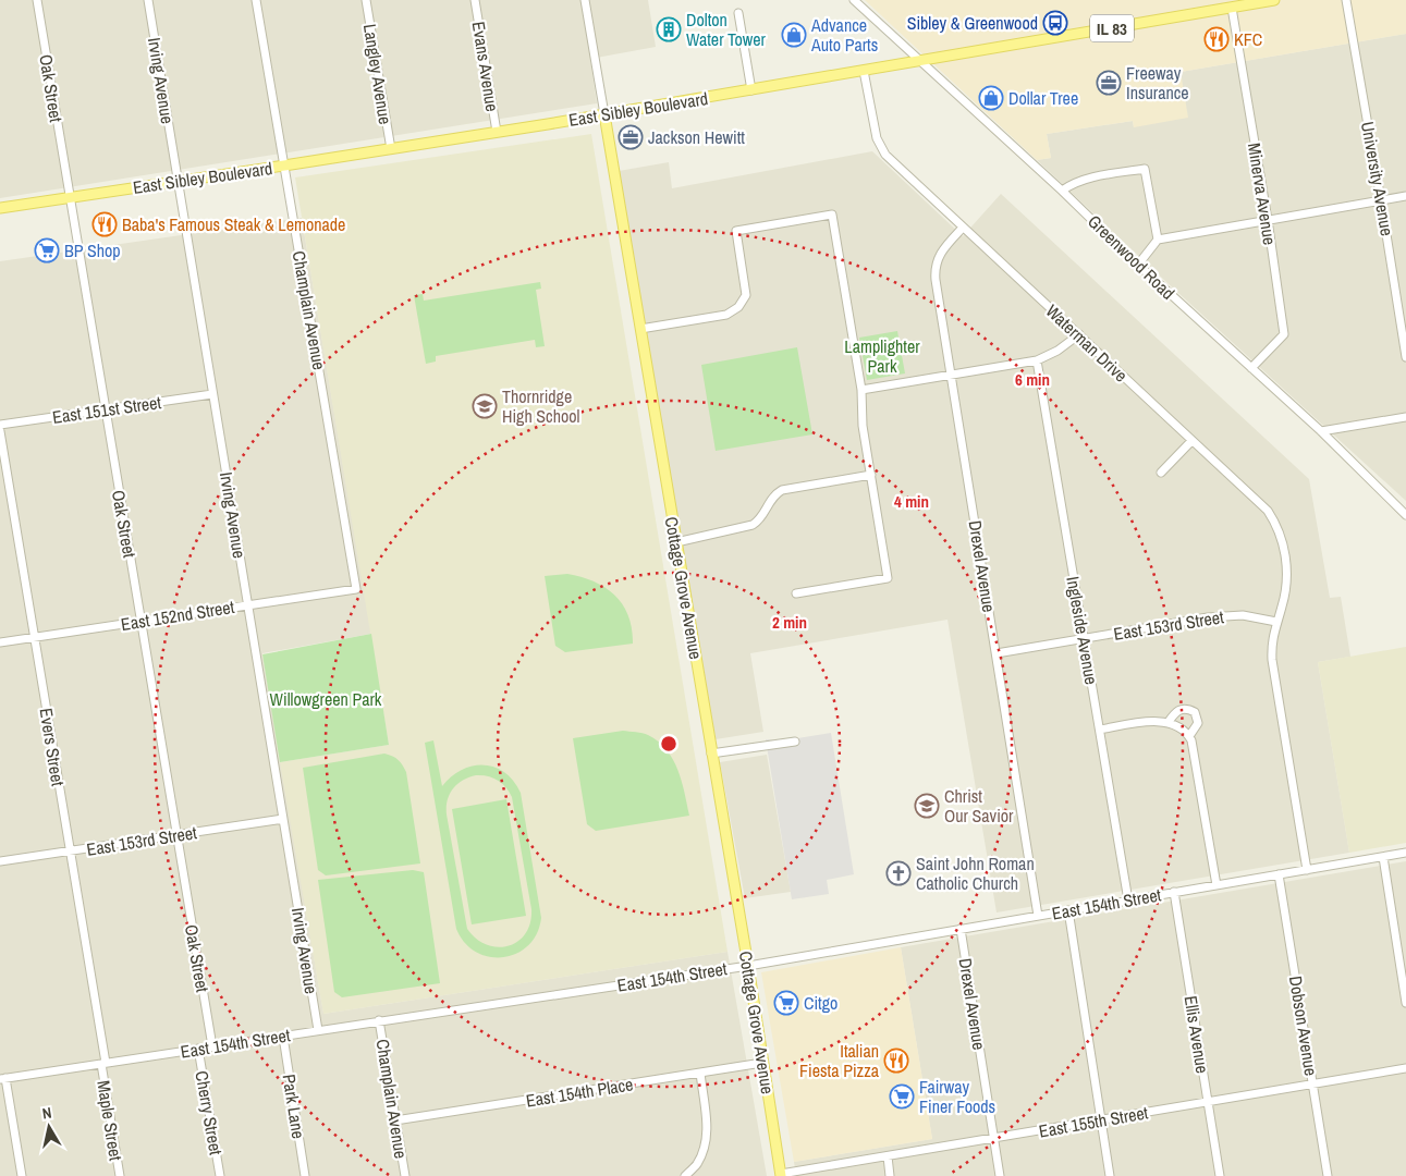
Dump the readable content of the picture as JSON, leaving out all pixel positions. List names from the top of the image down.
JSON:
{
  "streets": {
    "main road": ["IL 83", "East Sibley Boulevard", "Cottage Grove Avenue"],
    "street": [
      "Evans Avenue",
      "Langley Avenue",
      "Irving Avenue",
      "Oak Street",
      "University Avenue",
      "Minerva Avenue",
      "Greenwood Road",
      "Champlain Avenue",
      "Waterman Drive",
      "East 151st Street",
      "Drexel Avenue",
      "East 152nd Street",
      "East 153rd Street",
      "Ingleside Avenue",
      "Evers Street",
      "East 154th Street",
      "Dobson Avenue",
      "Ellis Avenue",
      "East 154th Place",
      "Park Lane",
      "Cherry Street",
      "Maple Street",
      "East 155th Street"
    ]
  },
  "crossings": [
    ["Evans Avenue", "East Sibley Boulevard"],
    ["Langley Avenue", "East Sibley Boulevard"],
    ["Irving Avenue", "East Sibley Boulevard"],
    ["Irving Avenue", "East 151st Street"],
    ["Irving Avenue", "East 152nd Street"],
    ["Irving Avenue", "East 153rd Street"],
    ["Irving Avenue", "East 154th Street"],
    ["Oak Street", "East Sibley Boulevard"],
    ["Oak Street", "East 151st Street"],
    ["Oak Street", "East 152nd Street"],
    ["Oak Street", "East 153rd Street"],
    ["Oak Street", "East 154th Street"],
    ["East Sibley Boulevard", "Minerva Avenue"],
    ["East Sibley Boulevard", "Greenwood Road"],
    ["East Sibley Boulevard", "Champlain Avenue"],
    ["East Sibley Boulevard", "Waterman Drive"],
    ["East Sibley Boulevard", "Cottage Grove Avenue"],
    ["Minerva Avenue", "Greenwood Road"],
    ["Champlain Avenue", "East 152nd Street"],
    ["Champlain Avenue", "East 154th Street"],
    ["Champlain Avenue", "East 154th Place"],
    ["Waterman Drive", "Drexel Avenue"],
    ["Waterman Drive", "East 153rd Street"],
    ["Drexel Avenue", "East 153rd Street"],
    ["Drexel Avenue", "East 154th Street"],
    ["Drexel Avenue", "East 155th Street"],
    ["Cottage Grove Avenue", "East 154th Street"],
    ["Cottage Grove Avenue", "East 154th Place"],
    ["Cottage Grove Avenue", "East 155th Street"],
    ["East 152nd Street", "Evers Street"],
    ["East 153rd Street", "Ingleside Avenue"],
    ["East 153rd Street", "Evers Street"],
    ["Ingleside Avenue", "East 154th Street"],
    ["Evers Street", "East 154th Street"],
    ["Evers Street", "Maple Street"],
    ["East 154th Street", "Dobson Avenue"],
    ["East 154th Street", "Ellis Avenue"],
    ["East 154th Street", "Park Lane"],
    ["East 154th Street", "Cherry Street"],
    ["East 154th Street", "Maple Street"],
    ["Dobson Avenue", "East 155th Street"],
    ["Ellis Avenue", "East 155th Street"]
  ],
  "parks": ["Lamplighter Park", "Willowgreen Park"],
  "places": {
    "bus stop": ["Sibley & Greenwood"],
    "building": ["Dolton Water Tower"],
    "shop": ["Advance Auto Parts", "Dollar Tree"],
    "restaurant": ["KFC", "Baba's Famous Steak & Lemonade", "Italian Fiesta Pizza"],
    "office": ["Freeway Insurance", "Jackson Hewitt"],
    "supermarket": ["BP Shop", "Citgo", "Fairway Finer Foods"],
    "school or university": ["Thornridge High School", "Christ Our Savior"],
    "church": ["Saint John Roman Catholic Church"]
  },
  "north": "top",
  "rings": ["6 min", "4 min", "2 min"]
}
